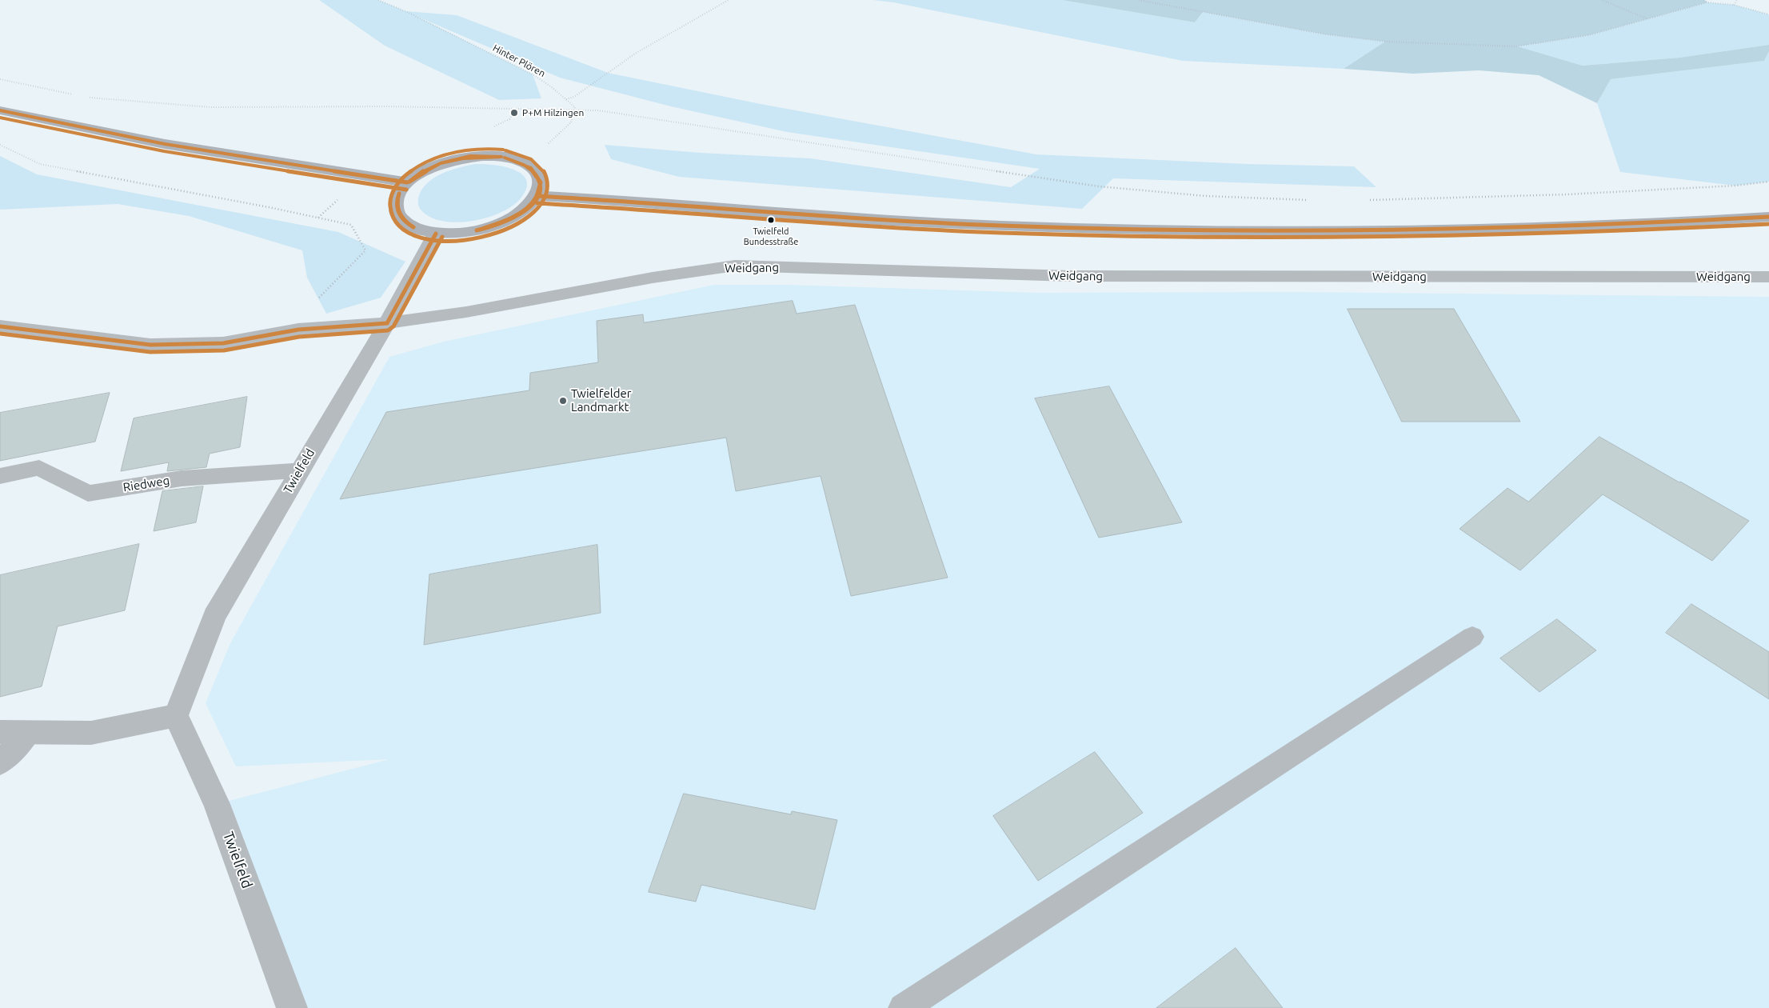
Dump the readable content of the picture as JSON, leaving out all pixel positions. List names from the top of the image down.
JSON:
{
  "streets": {
    "street": ["Weidgang", "Twielfeld", "Riedweg"],
    "path": ["Hinter Plören"]
  },
  "crossings": [
    ["Weidgang", "Twielfeld"],
    ["Twielfeld", "Riedweg"]
  ],
  "places": ["P+M Hilzingen", "Twielfeld Bundesstraße", "Twielfelder Landmarkt"]
}
